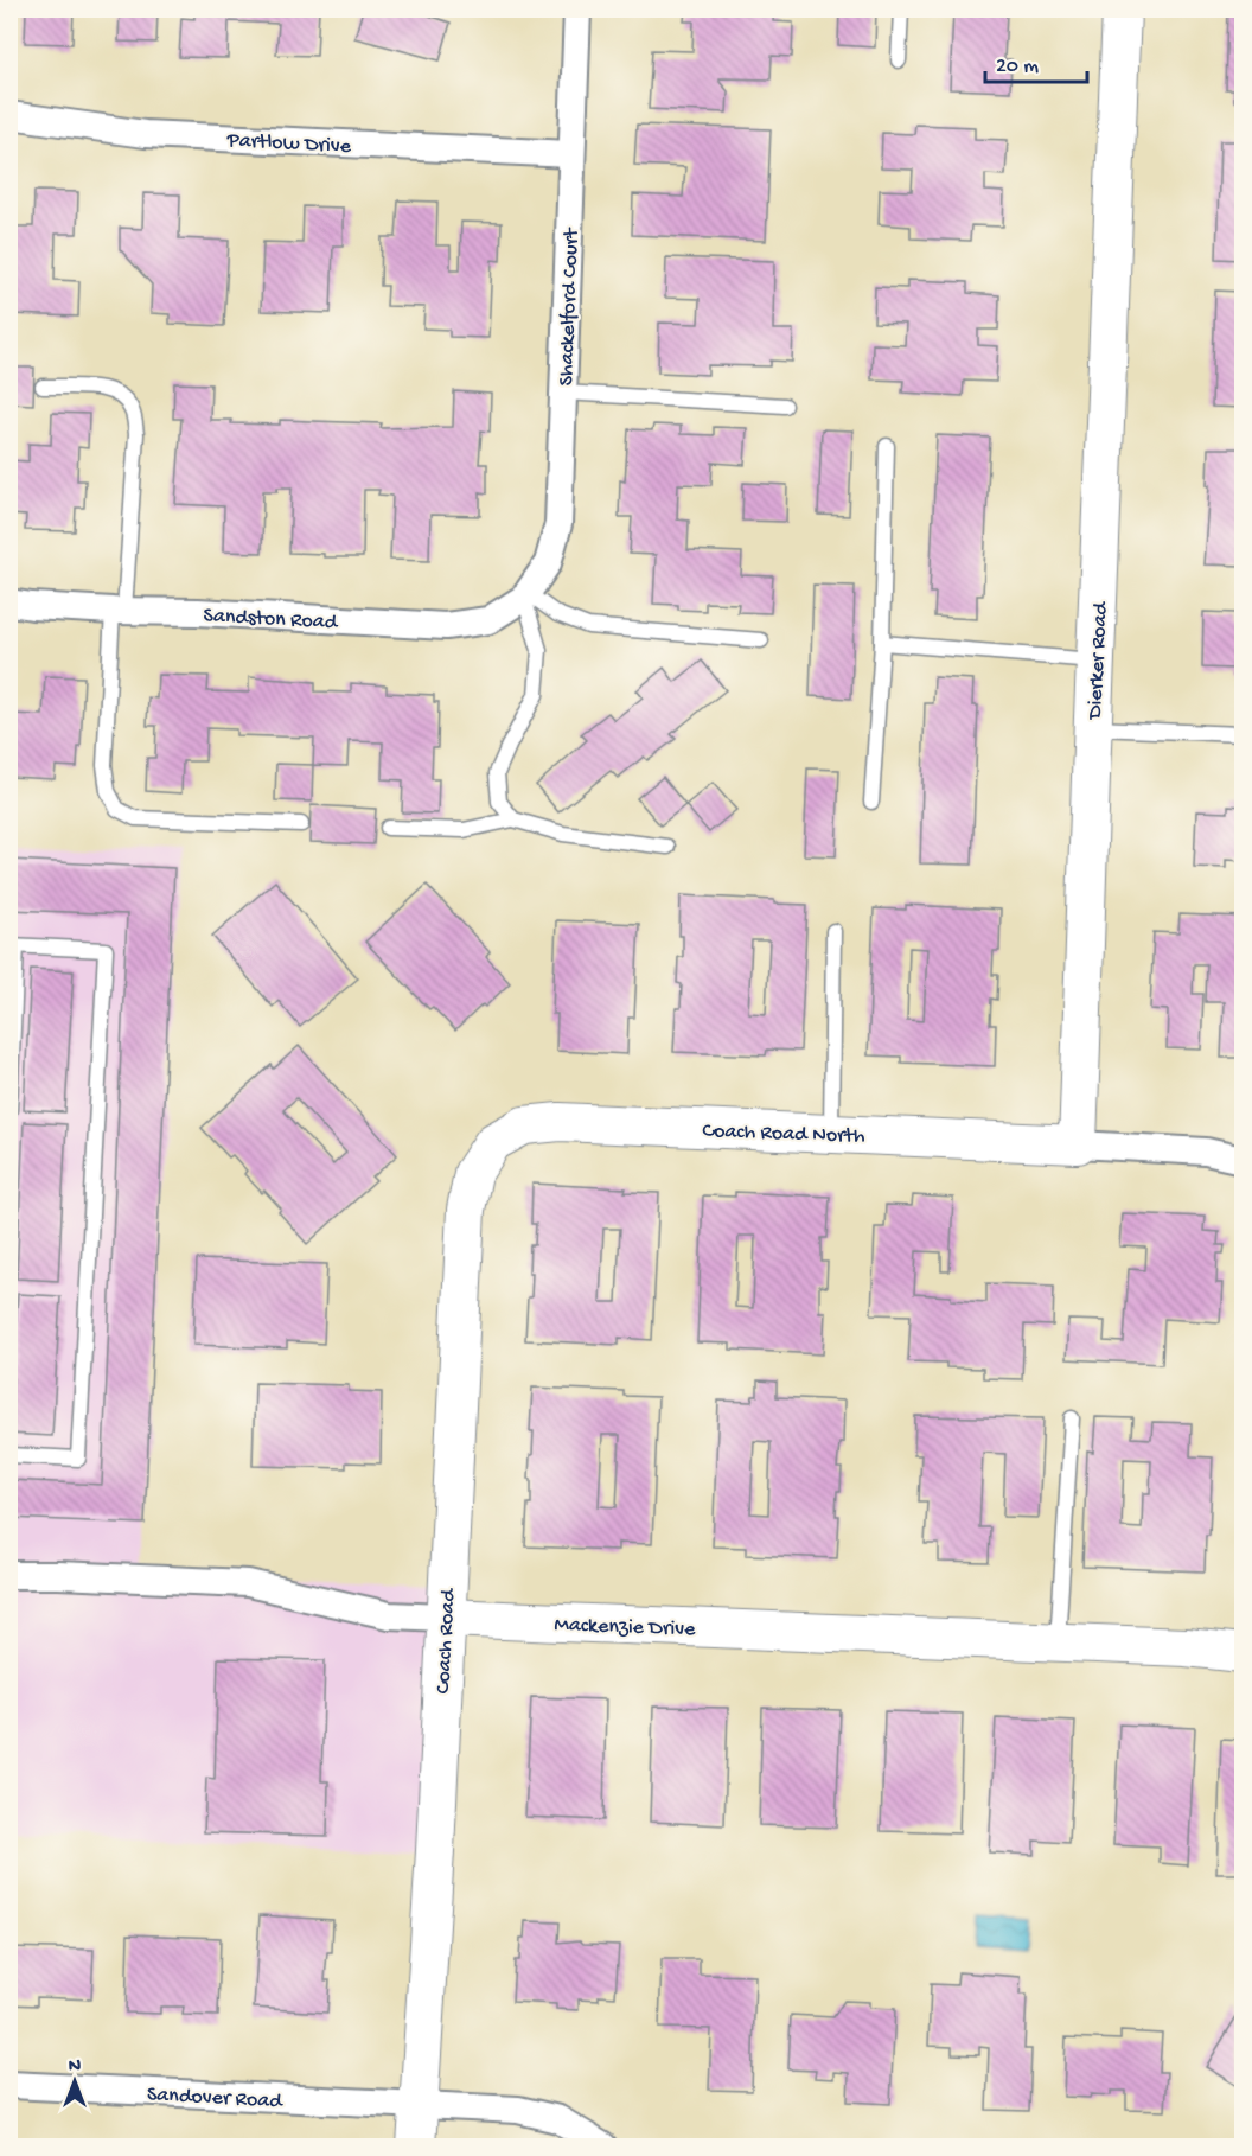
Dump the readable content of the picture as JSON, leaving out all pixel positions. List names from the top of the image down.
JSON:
{
  "streets": {
    "street": [
      "Partlow Drive",
      "Shackelford Court",
      "Sandston Road",
      "Dierker Road",
      "Coach Road North",
      "Mackenzie Drive",
      "Coach Road",
      "Sandover Road"
    ]
  },
  "crossings": [
    ["Partlow Drive", "Shackelford Court"],
    ["Shackelford Court", "Sandston Road"],
    ["Dierker Road", "Coach Road North"],
    ["Coach Road North", "Coach Road"],
    ["Mackenzie Drive", "Coach Road"],
    ["Coach Road", "Sandover Road"]
  ],
  "scale_bar": "20 m",
  "north": "top"
}
